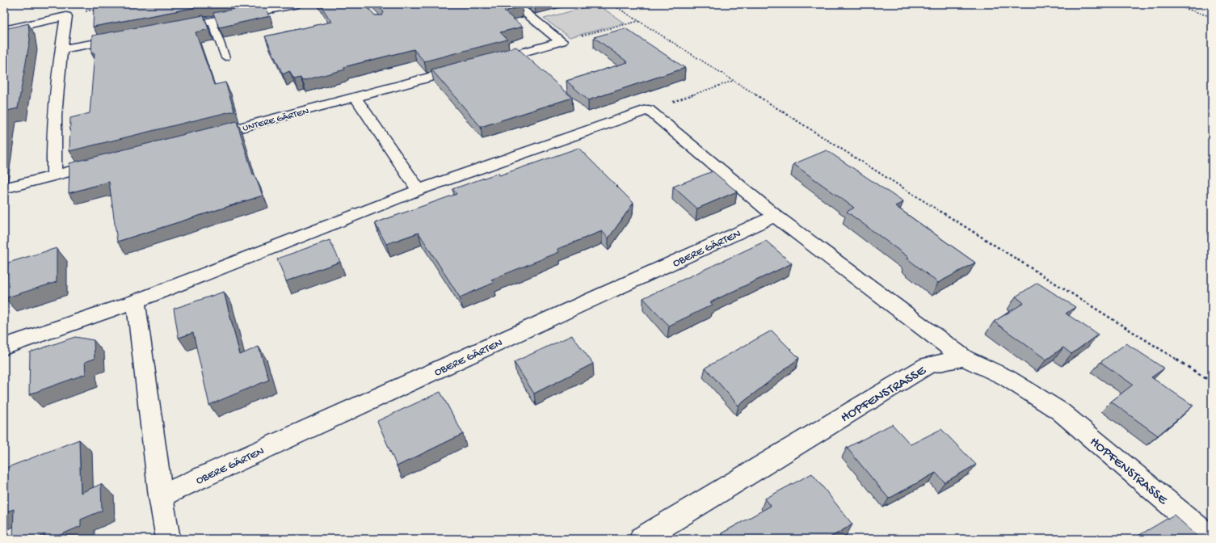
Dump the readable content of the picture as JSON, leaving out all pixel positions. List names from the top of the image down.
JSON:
{
  "streets": {
    "street": ["UNTERE GÄRTEN", "OBERE GÄRTEN", "HOPFENSTRASSE"]
  }
}
